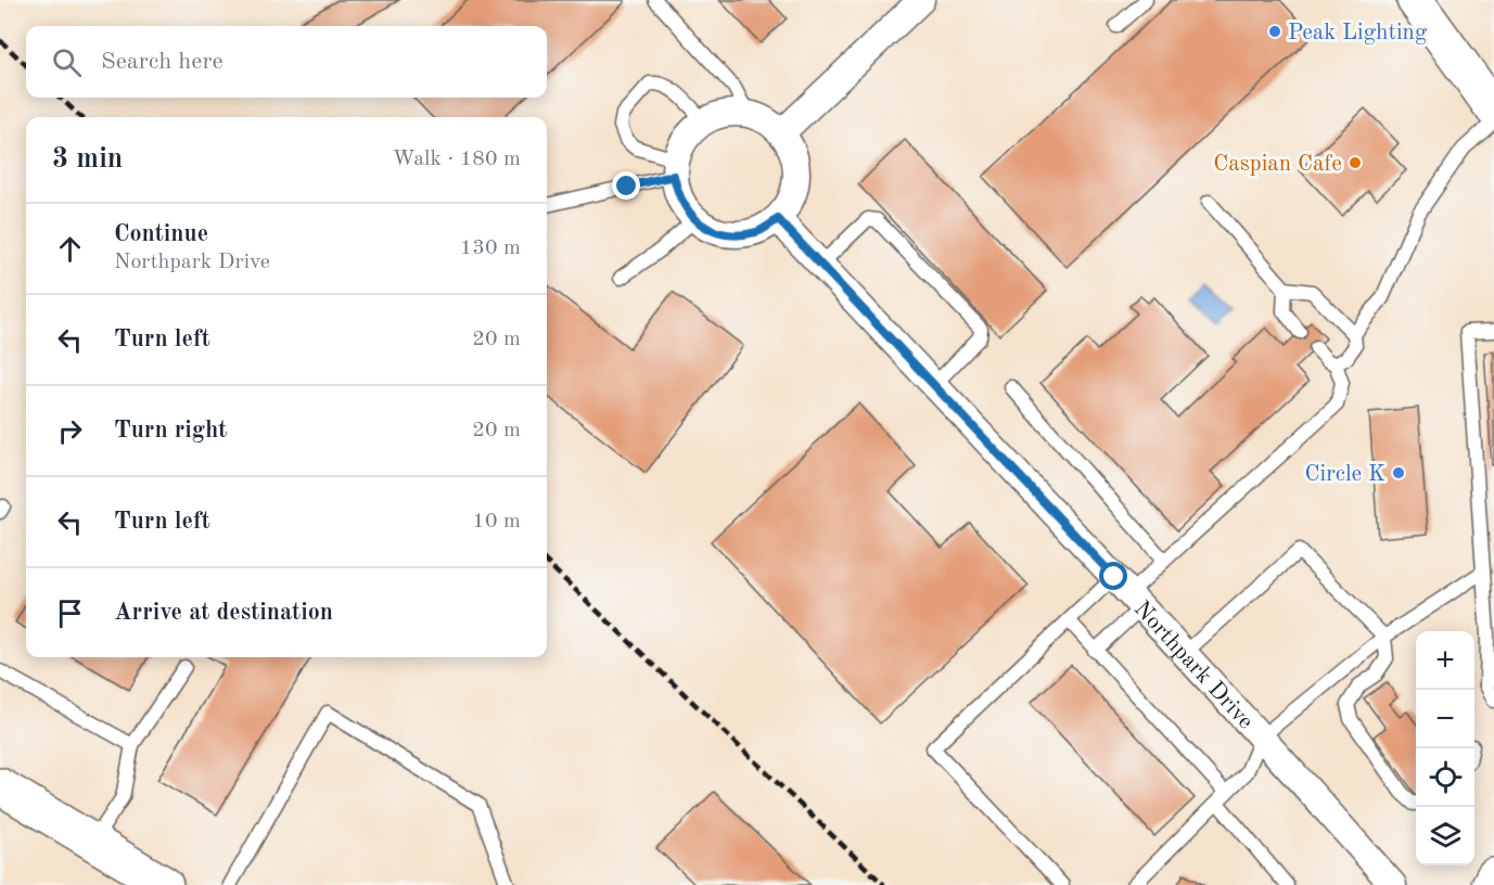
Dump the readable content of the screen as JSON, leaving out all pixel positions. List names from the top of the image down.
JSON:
{
  "streets": {
    "street": ["Northpark Drive"]
  },
  "places": ["Peak Lighting", "Caspian Cafe", "Circle K"],
  "page": {
    "search": "Search here",
    "heading": ["3 min", "Walk · 180 m"],
    "list": [
      ["Continue", "Northpark Drive", "130 m"],
      ["Turn left", "20 m"],
      ["Turn right", "20 m"],
      ["Turn left", "10 m"],
      "Arrive at destination"
    ],
    "map_buttons": ["+", "−"]
  }
}
